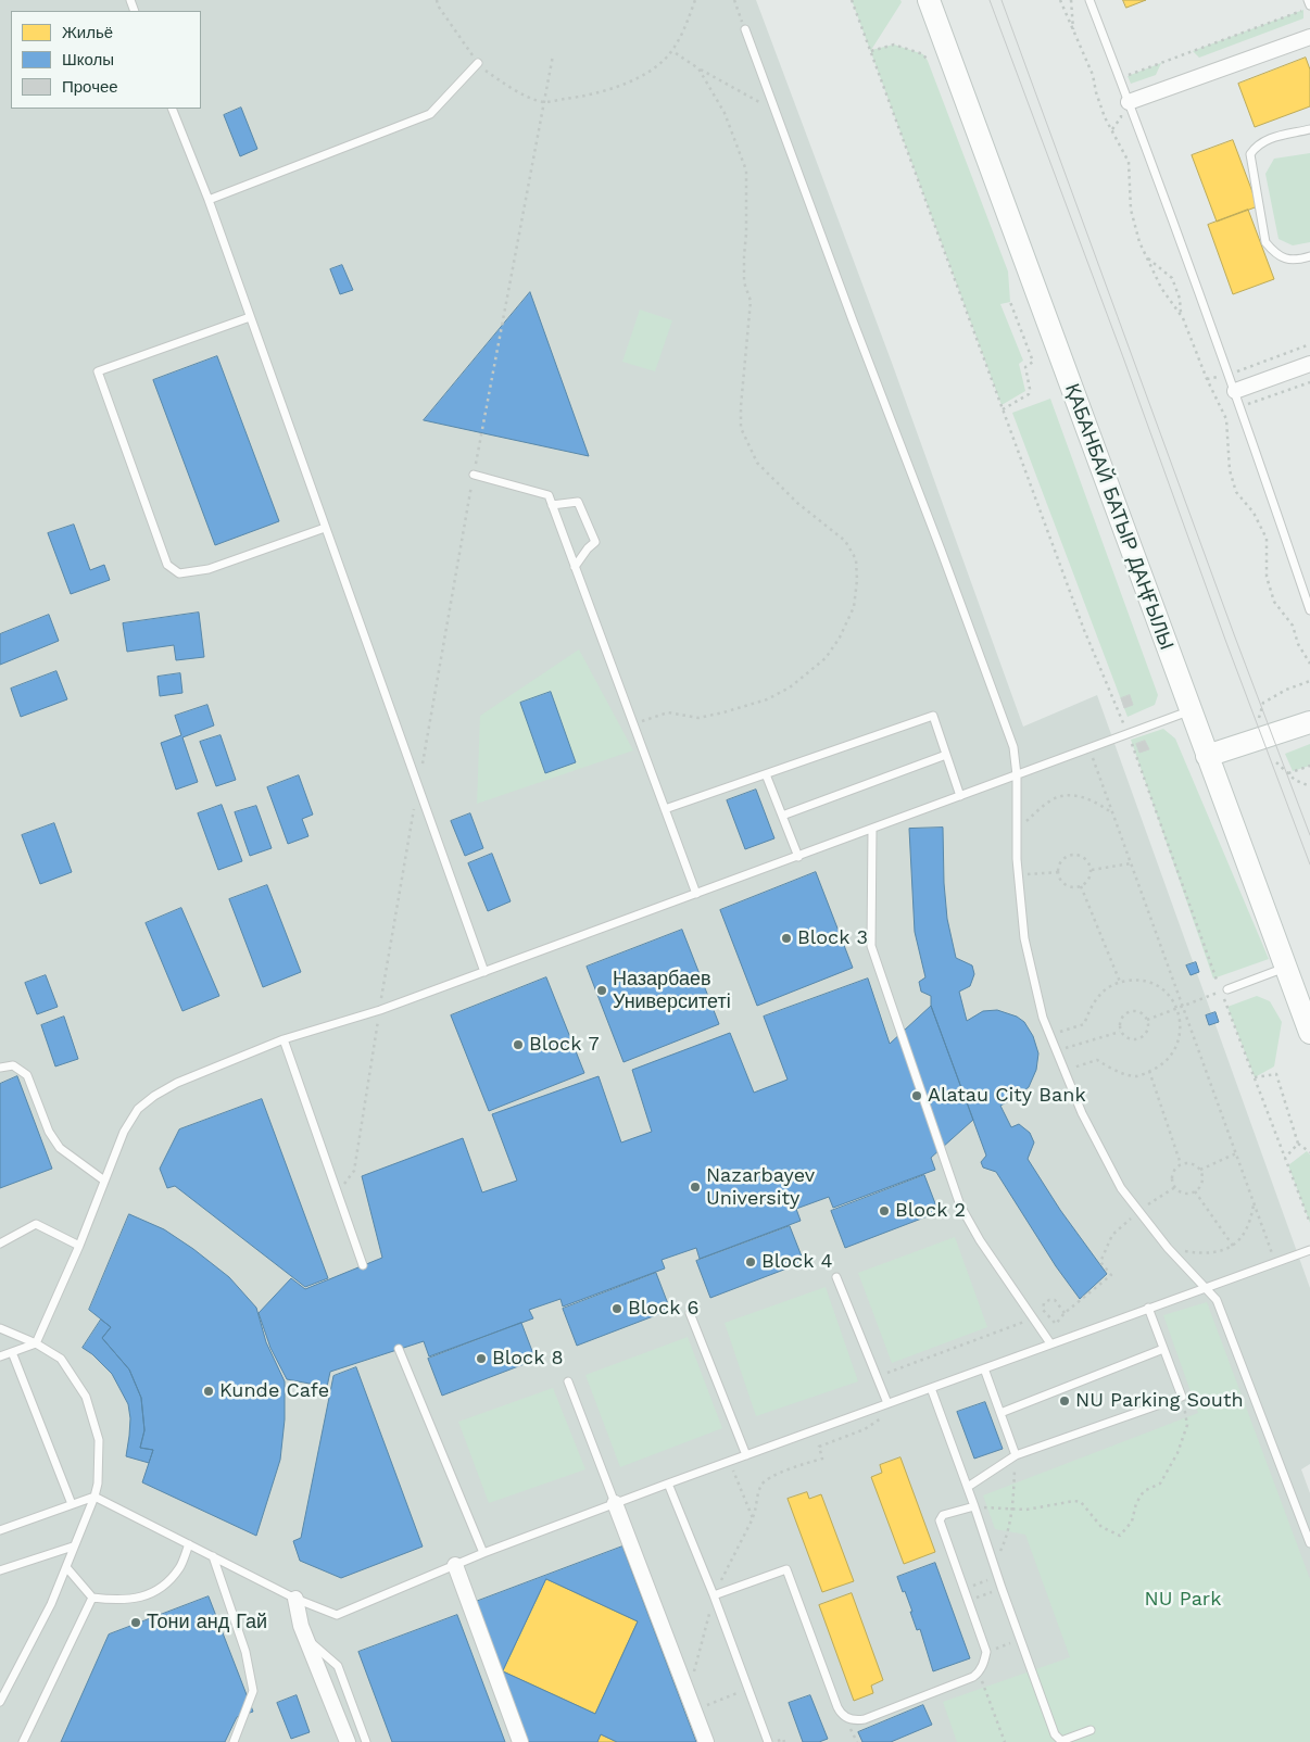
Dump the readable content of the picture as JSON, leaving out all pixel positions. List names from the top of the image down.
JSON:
{
  "streets": {
    "main road": ["ҚАБАНБАЙ БАТЫР ДАҢҒЫЛЫ"]
  },
  "parks": ["NU Park"],
  "places": [
    "Block 3",
    "Назарбаев Университеті",
    "Block 7",
    "Alatau City Bank",
    "Nazarbayev University",
    "Block 2",
    "Block 4",
    "Block 6",
    "Block 8",
    "Kunde Cafe",
    "NU Parking South",
    "Тони анд Гай"
  ],
  "legend": ["Жильё", "Школы", "Прочее"]
}
